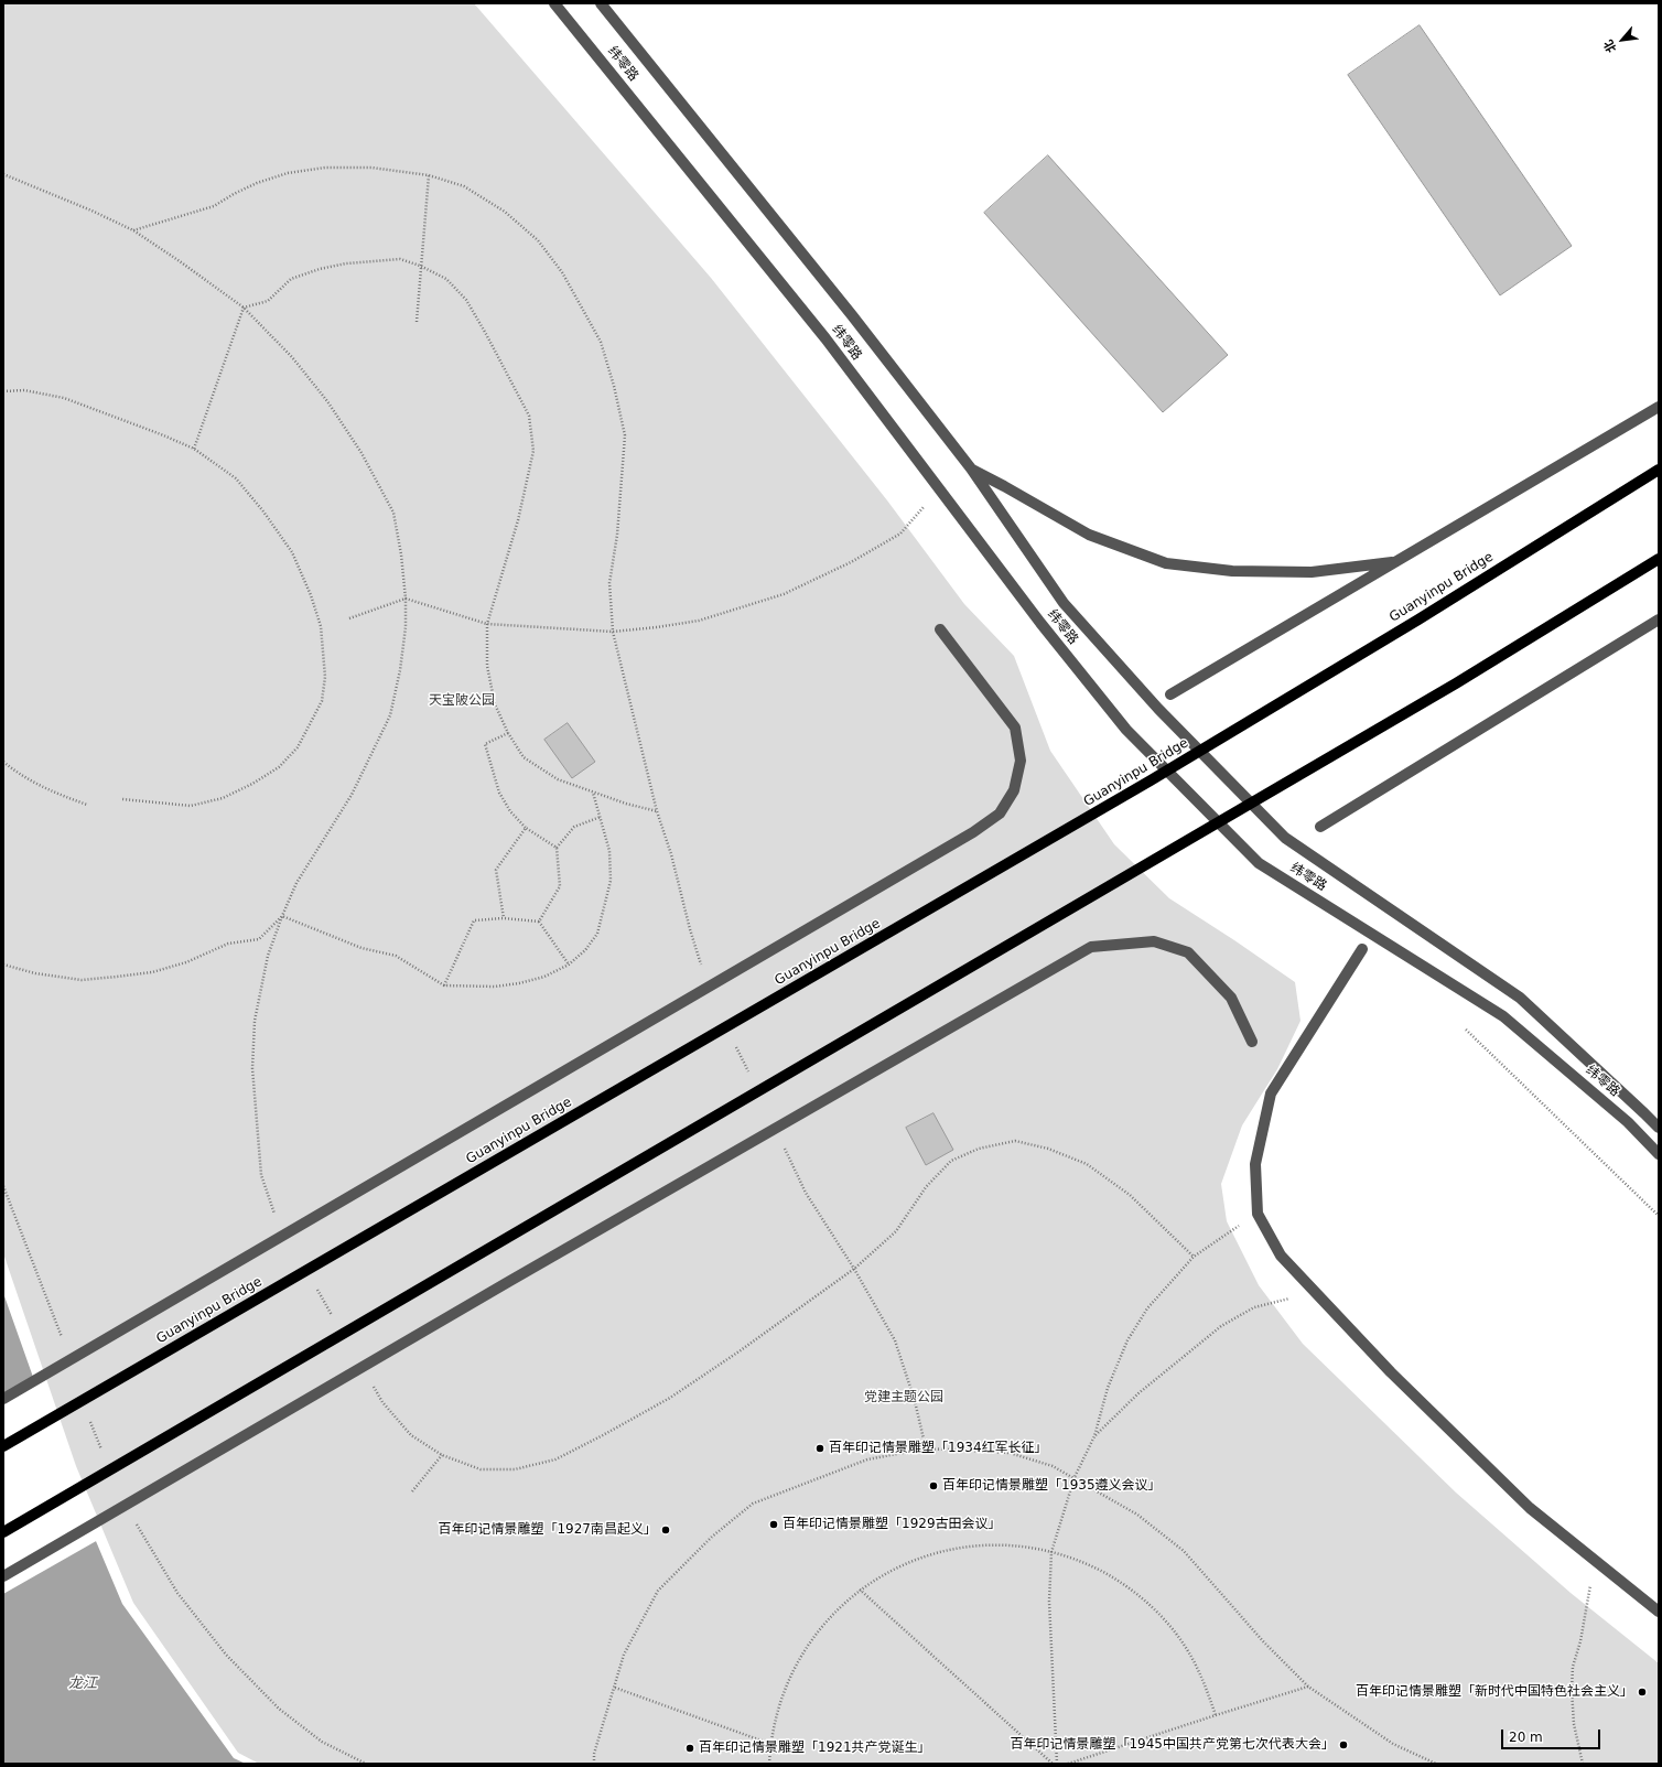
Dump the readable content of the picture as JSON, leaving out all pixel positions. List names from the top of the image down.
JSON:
{
  "streets": {
    "main road": ["Guanyinpu Bridge"],
    "street": ["纬零路"]
  },
  "water": ["龙江"],
  "parks": ["天宝陂公园", "党建主题公园"],
  "places": [
    "百年印记情景雕塑「1934红军长征」",
    "百年印记情景雕塑「1935遵义会议」",
    "百年印记情景雕塑「1929古田会议」",
    "百年印记情景雕塑「1927南昌起义」",
    "百年印记情景雕塑「新时代中国特色社会主义」",
    "百年印记情景雕塑「1945中国共产党第七次代表大会」",
    "百年印记情景雕塑「1921共产党诞生」"
  ],
  "scale_bar": "20 m",
  "north": "bottom left"
}
